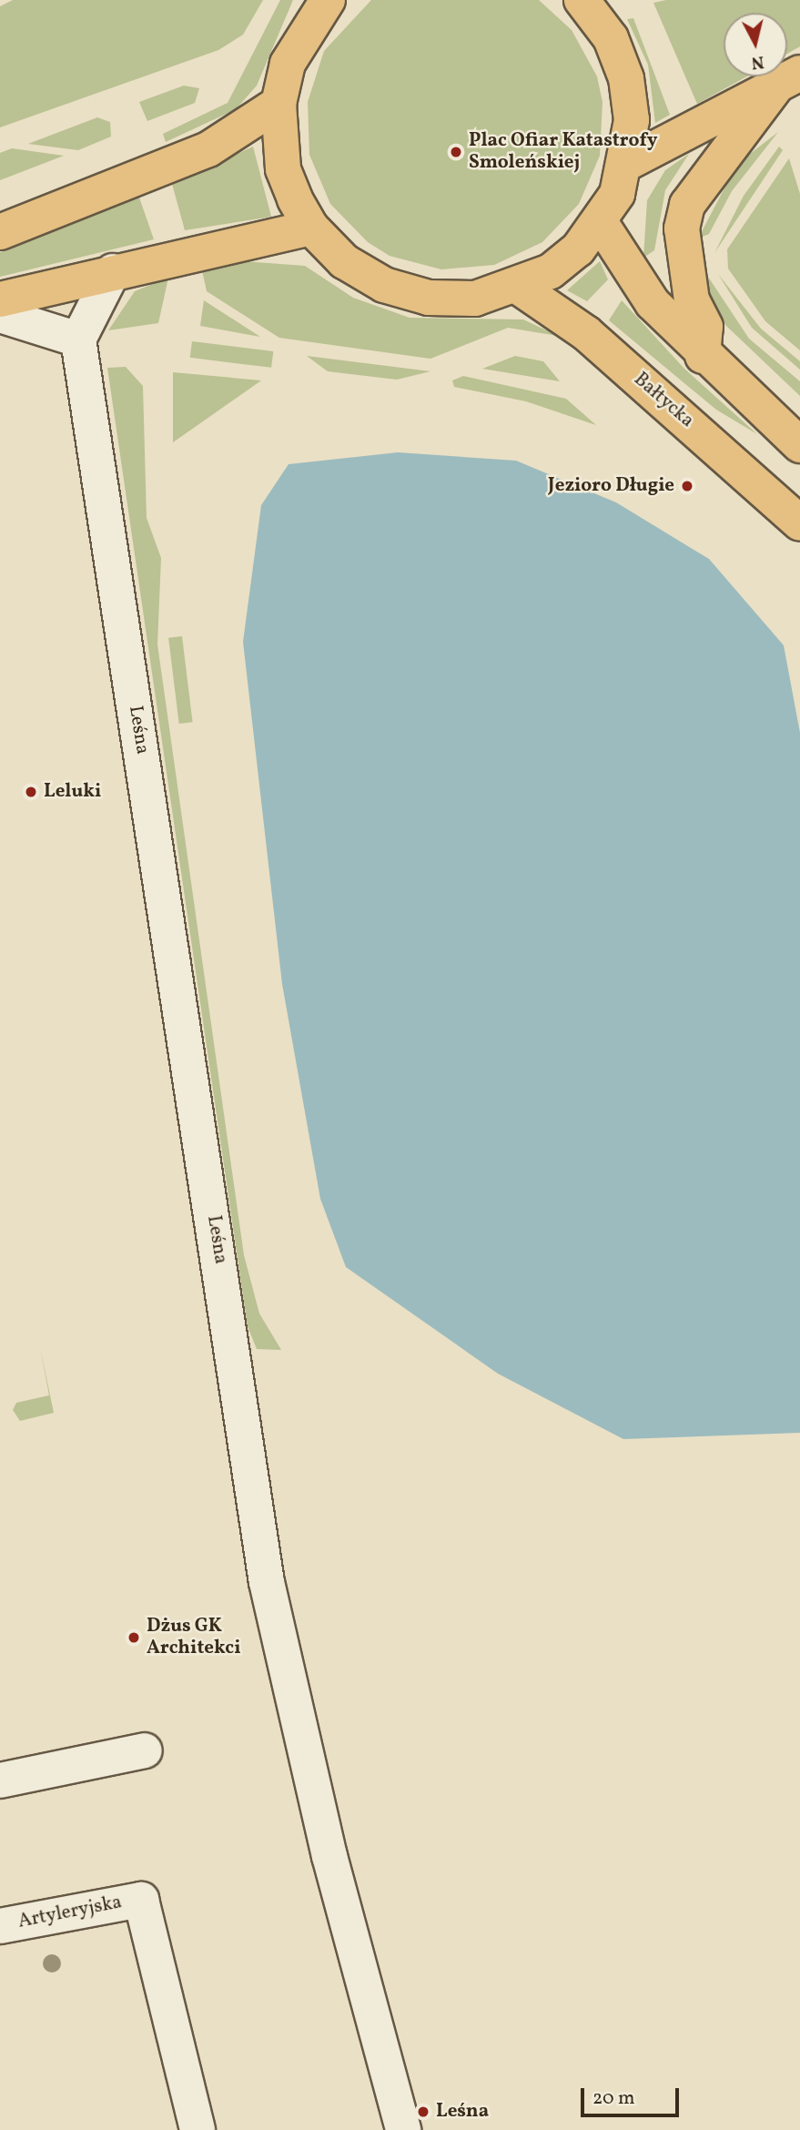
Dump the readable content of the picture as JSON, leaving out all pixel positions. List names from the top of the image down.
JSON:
{
  "streets": {
    "main road": ["Bałtycka"],
    "street": ["Leśna", "Artyleryjska"]
  },
  "places": [
    "Plac Ofiar Katastrofy Smoleńskiej",
    "Jezioro Długie",
    "Leluki",
    "Dżus GK Architekci",
    "Leśna"
  ],
  "scale_bar": "20 m",
  "north": "bottom"
}
